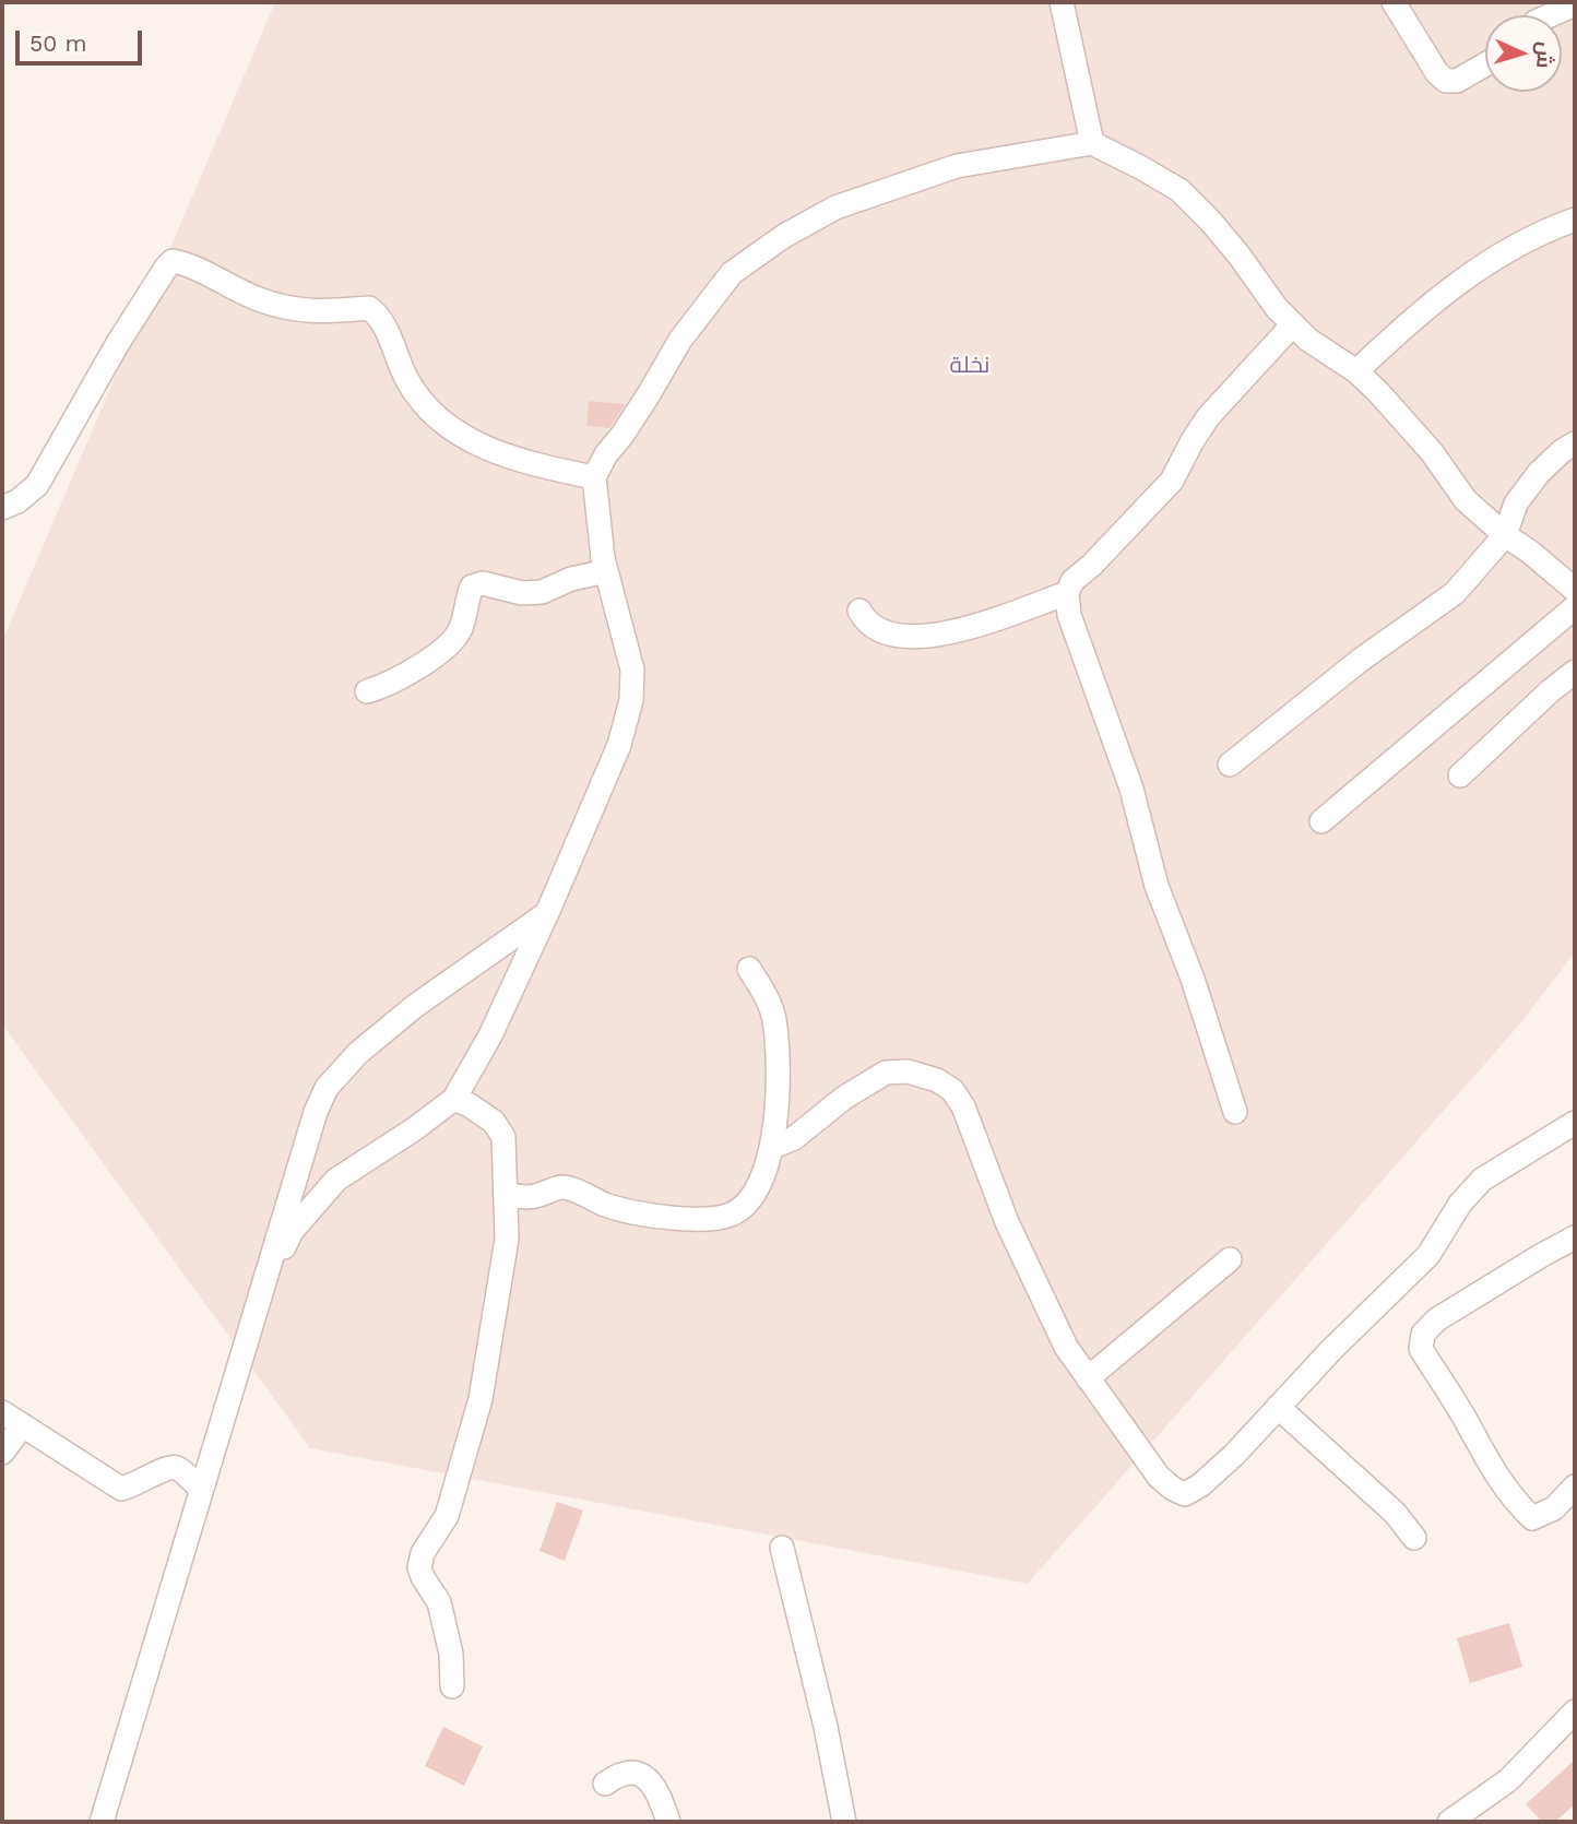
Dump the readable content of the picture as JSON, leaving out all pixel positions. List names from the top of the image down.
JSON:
{
  "districts": ["نخلة"],
  "scale_bar": "50 m",
  "north": "right"
}
